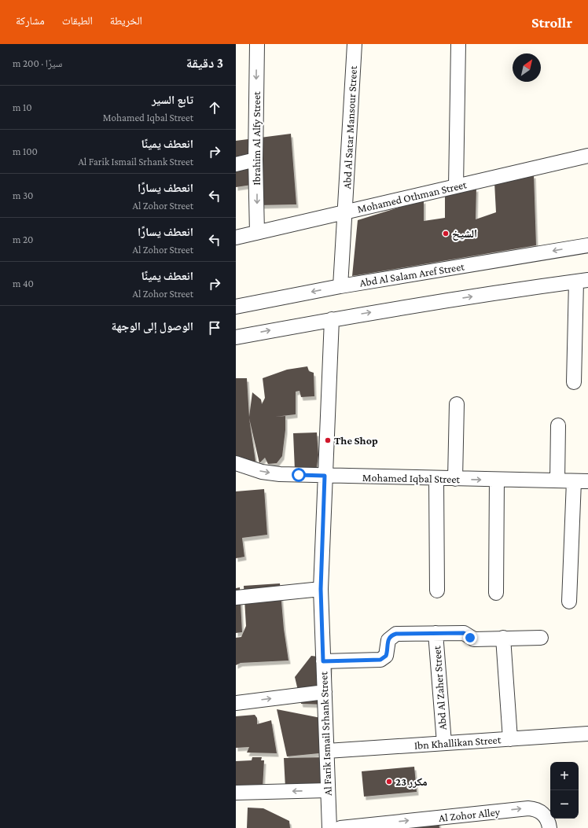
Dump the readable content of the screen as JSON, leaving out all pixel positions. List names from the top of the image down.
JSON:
{
  "streets": {
    "street": [
      "Abd Al Satar Mansour Street",
      "Ibrahim Al Alfy Street",
      "Mohamed Othman Street",
      "Abd Al Salam Aref Street",
      "Mohamed Iqbal Street",
      "Abd Al Zaher Street",
      "Al Farik Ismail Srhank Street",
      "Ibn Khallikan Street",
      "Al Zohor Alley"
    ]
  },
  "crossings": [
    ["Abd Al Satar Mansour Street", "Mohamed Othman Street"],
    ["Abd Al Satar Mansour Street", "Abd Al Salam Aref Street"],
    ["Ibrahim Al Alfy Street", "Mohamed Othman Street"],
    ["Mohamed Iqbal Street", "Al Farik Ismail Srhank Street"],
    ["Abd Al Zaher Street", "Ibn Khallikan Street"],
    ["Al Farik Ismail Srhank Street", "Ibn Khallikan Street"]
  ],
  "one_way": ["Ibrahim Al Alfy Street", "Al Zohor Alley"],
  "places": ["الشيخ", "The Shop", "23 مكرر"],
  "north": "top right",
  "page": {
    "header": "Strollr",
    "nav": ["الخريطة", "الطبقات", "مشاركة"],
    "heading": ["3 دقيقة", "سيرًا · 200 m"],
    "list": [
      ["تابع السير", "Mohamed Iqbal Street", "10 m"],
      ["انعطف يمينًا", "Al Farik Ismail Srhank Street", "100 m"],
      ["انعطف يسارًا", "Al Zohor Street", "30 m"],
      ["انعطف يسارًا", "Al Zohor Street", "20 m"],
      ["انعطف يمينًا", "Al Zohor Street", "40 m"],
      "الوصول إلى الوجهة"
    ],
    "map_buttons": ["+", "−"]
  }
}
